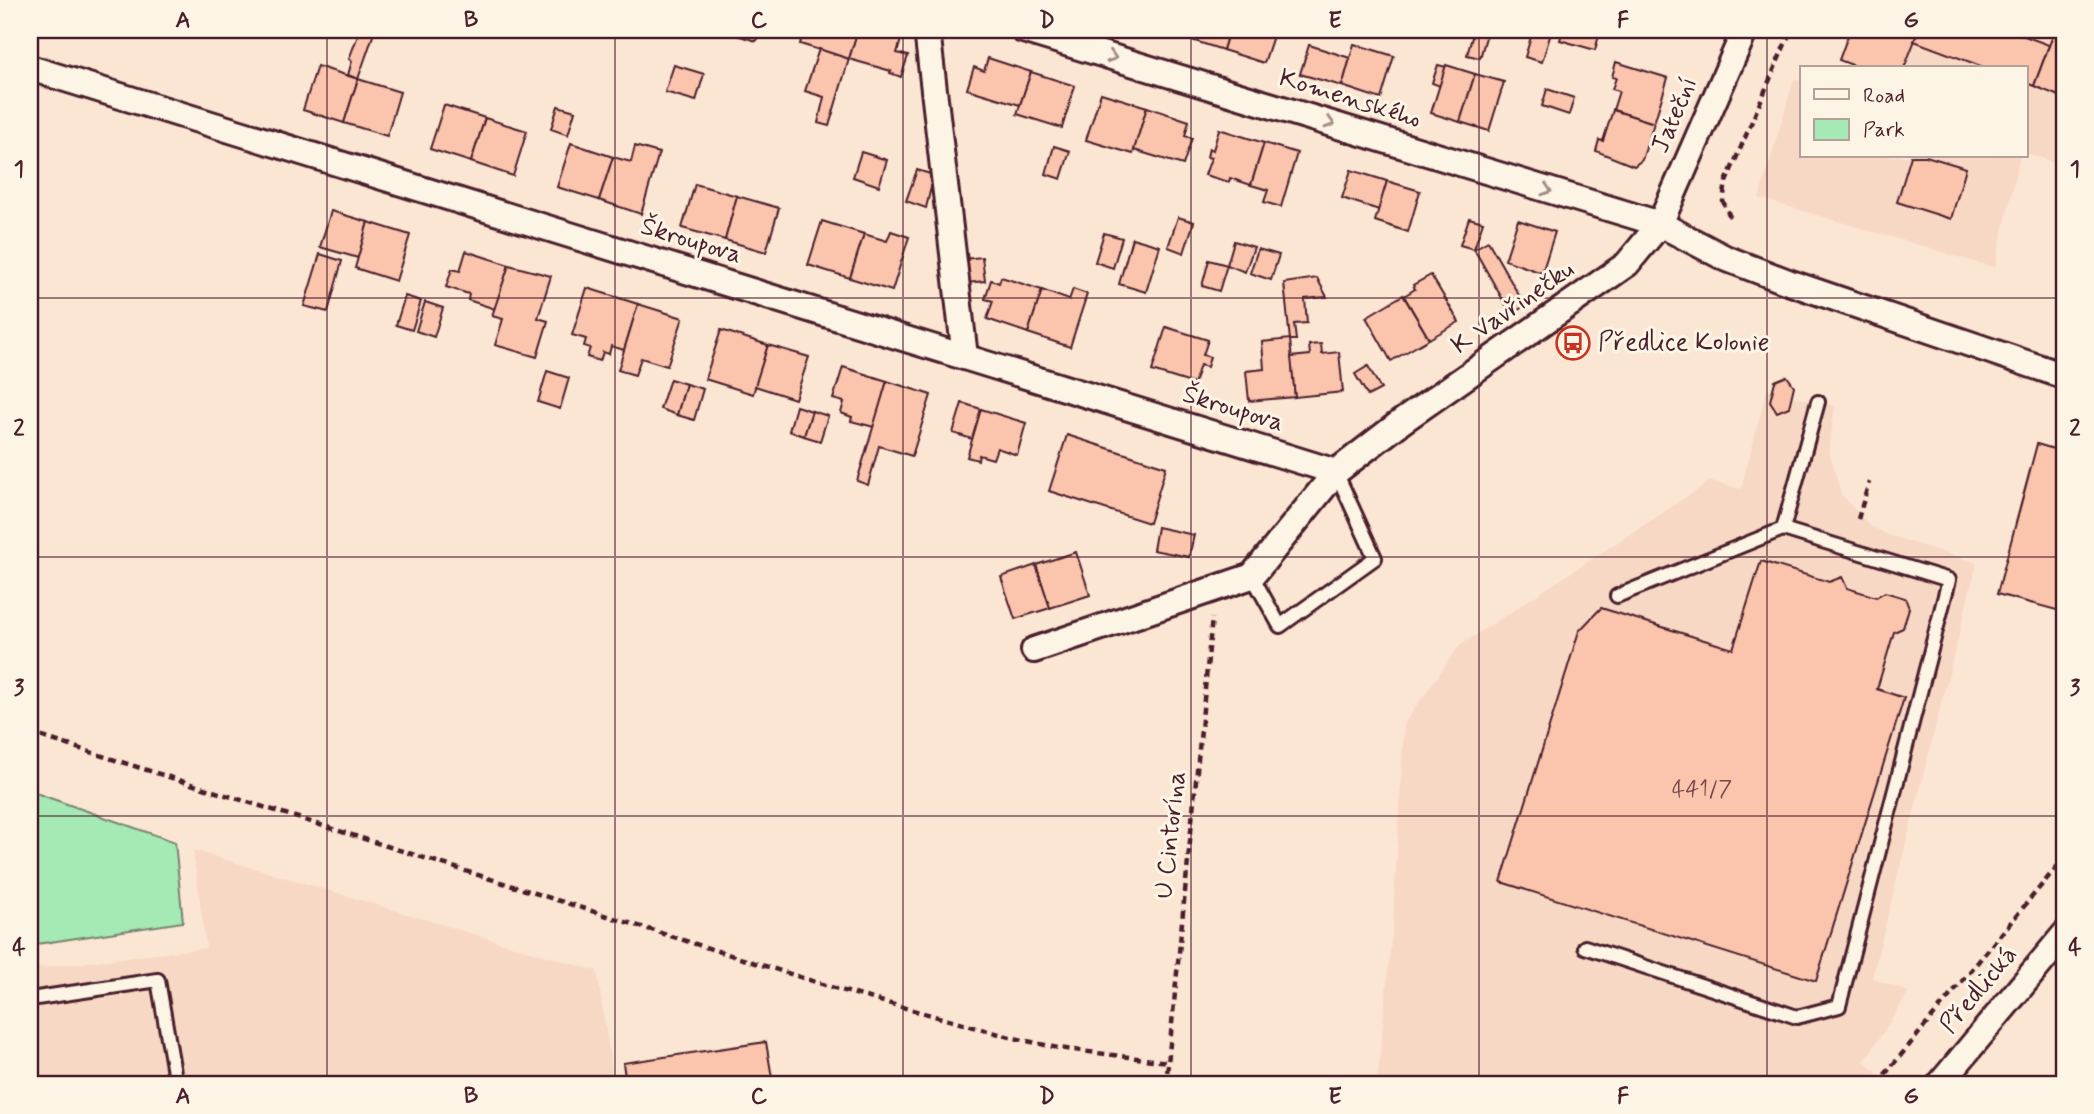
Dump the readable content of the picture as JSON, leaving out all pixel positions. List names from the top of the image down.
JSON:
{
  "streets": {
    "street": [
      "Komenského",
      "Jateční",
      "Škroupova",
      "K Vavřinečku",
      "Předlická"
    ],
    "path": ["U Cintorína"]
  },
  "crossings": [
    ["Komenského", "Jateční"],
    ["Komenského", "K Vavřinečku"],
    ["Jateční", "K Vavřinečku"],
    ["Škroupova", "K Vavřinečku"]
  ],
  "one_way": ["Komenského"],
  "places": {
    "bus stop": ["Předlice Kolonie"]
  },
  "house_numbers": ["441/7"],
  "legend": ["Road", "Park"],
  "grid": {
    "columns": [
      "A",
      "B",
      "C",
      "D",
      "E",
      "F",
      "G"
    ],
    "rows": [
      "1",
      "2",
      "3",
      "4"
    ]
  }
}
